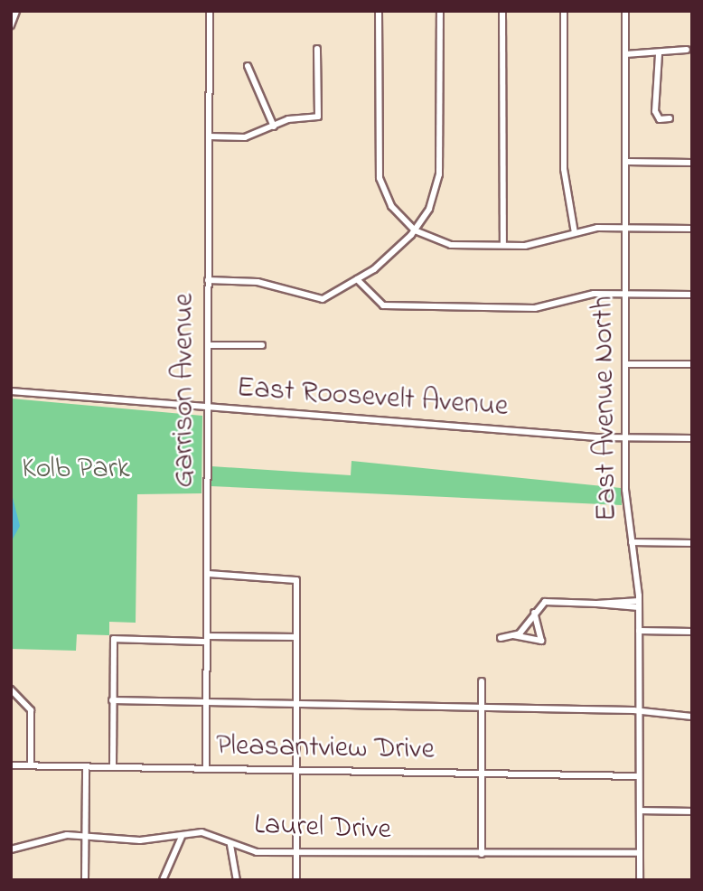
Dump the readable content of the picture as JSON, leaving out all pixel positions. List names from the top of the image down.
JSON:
{
  "streets": {
    "street": [
      "Garrison Avenue",
      "East Roosevelt Avenue",
      "East Avenue North",
      "Pleasantview Drive",
      "Laurel Drive"
    ]
  },
  "crossings": [
    ["Garrison Avenue", "East Roosevelt Avenue"],
    ["Garrison Avenue", "Pleasantview Drive"],
    ["East Roosevelt Avenue", "East Avenue North"],
    ["East Avenue North", "Pleasantview Drive"],
    ["East Avenue North", "Laurel Drive"]
  ],
  "parks": ["Kolb Park"]
}
